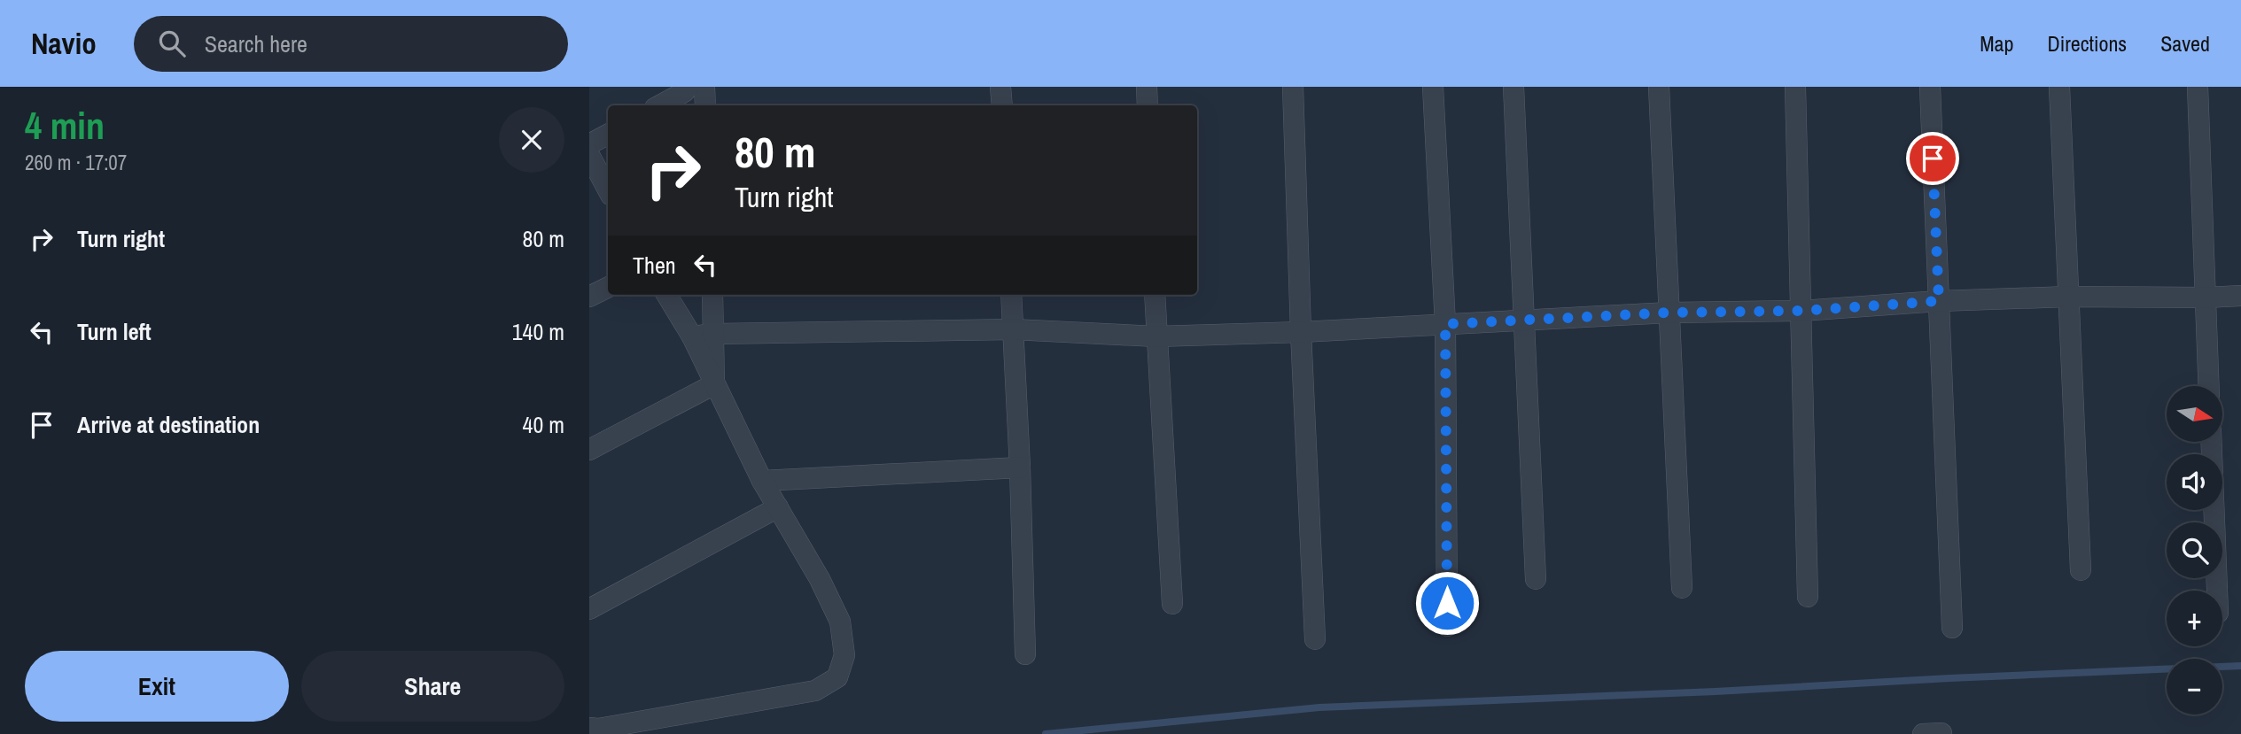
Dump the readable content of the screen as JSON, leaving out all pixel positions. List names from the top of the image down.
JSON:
{
  "north": "right",
  "page": {
    "header": "Navio",
    "search": "Search here",
    "nav": ["Map", "Directions", "Saved"],
    "heading": ["4 min", "260 m · 17:07"],
    "turn": ["80 m", "Turn right"],
    "list": [
      {
        "name": "Turn right",
        "value": "80 m"
      },
      {
        "name": "Turn left",
        "value": "140 m"
      },
      {
        "name": "Arrive at destination",
        "value": "40 m"
      }
    ],
    "then": "Then",
    "map_buttons": ["+", "−"],
    "buttons": ["Exit", "Share"]
  }
}
